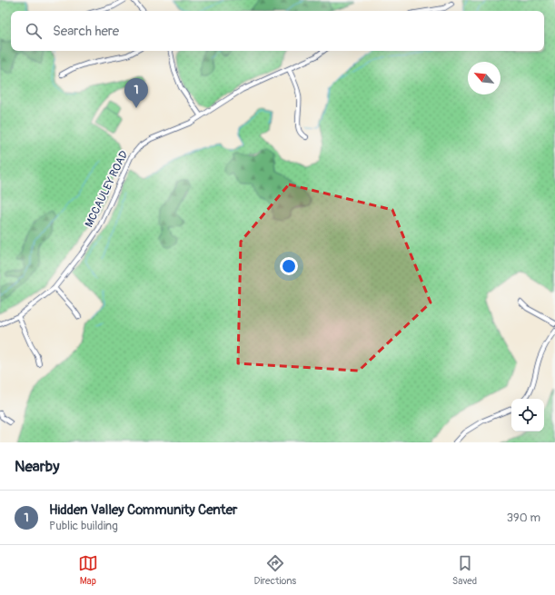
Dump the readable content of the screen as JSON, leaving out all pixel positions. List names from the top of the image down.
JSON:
{
  "streets": {
    "street": ["MCCAULEY ROAD"]
  },
  "north": "top left",
  "page": {
    "search": "Search here",
    "pins": "1",
    "heading": "Nearby",
    "list": [
      {
        "mark": "1",
        "name": "Hidden Valley Community Center",
        "note": "Public building",
        "value": "390 m"
      }
    ],
    "nav": ["Map", "Directions", "Saved"]
  }
}
